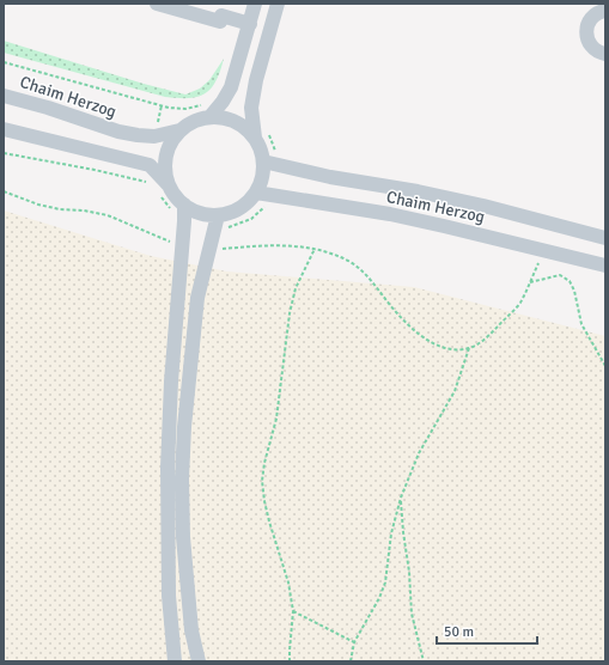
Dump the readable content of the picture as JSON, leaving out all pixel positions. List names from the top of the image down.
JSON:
{
  "streets": {
    "street": ["Chaim Herzog"]
  },
  "scale_bar": "50 m"
}
